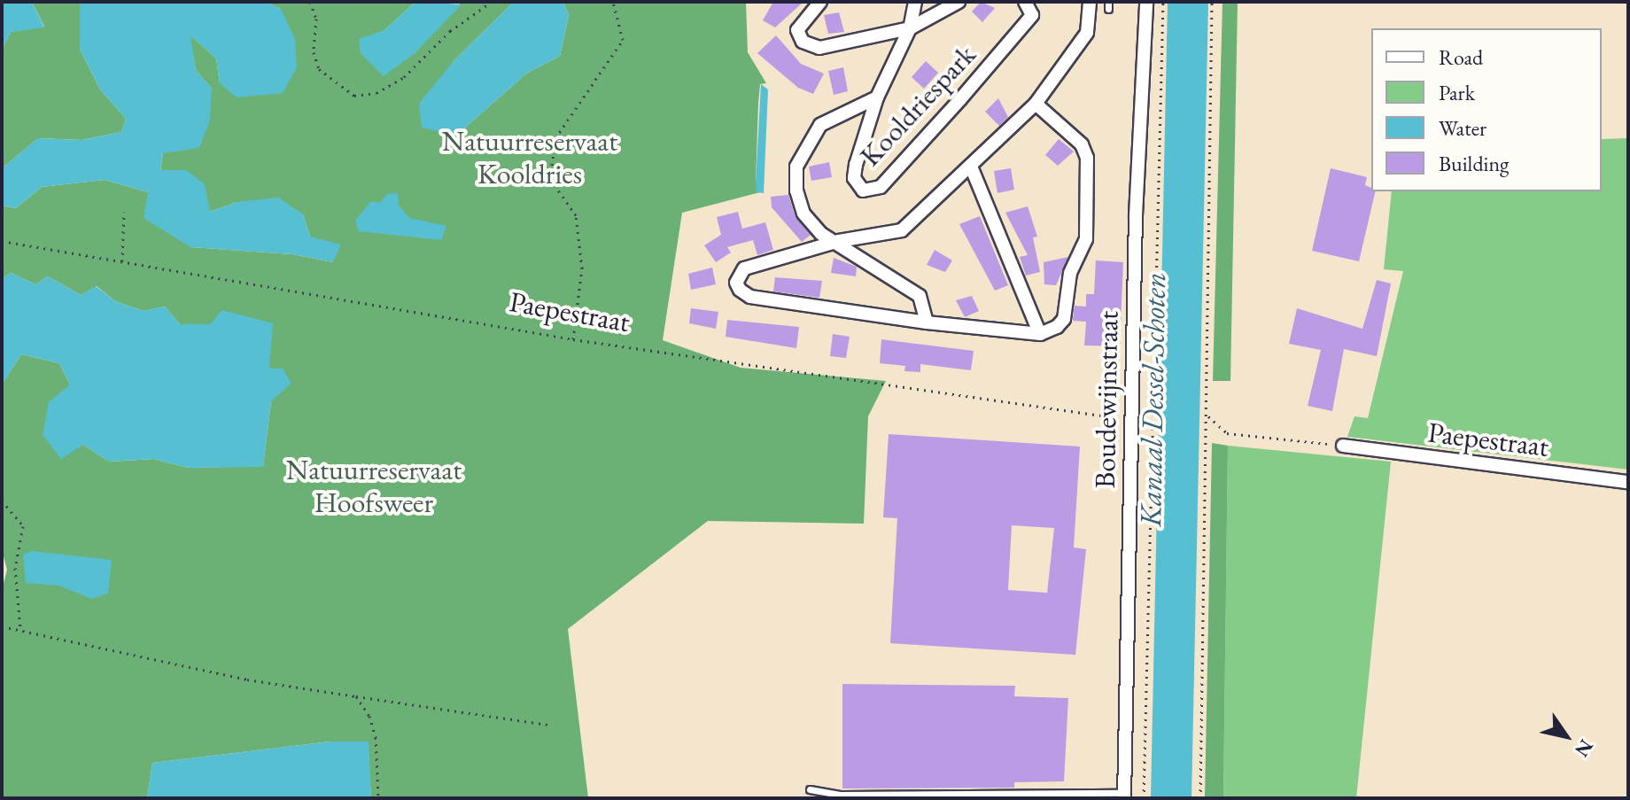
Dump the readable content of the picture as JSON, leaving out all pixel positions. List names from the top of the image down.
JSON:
{
  "streets": {
    "street": ["Kooldriespark", "Paepestraat", "Boudewijnstraat"]
  },
  "crossings": [
    ["Paepestraat", "Boudewijnstraat"]
  ],
  "water": ["Kanaal Dessel-Schoten"],
  "parks": ["Natuurreservaat Kooldries", "Natuurreservaat Hoofsweer"],
  "legend": [
    "Road",
    "Park",
    "Water",
    "Building"
  ],
  "north": "bottom right"
}
